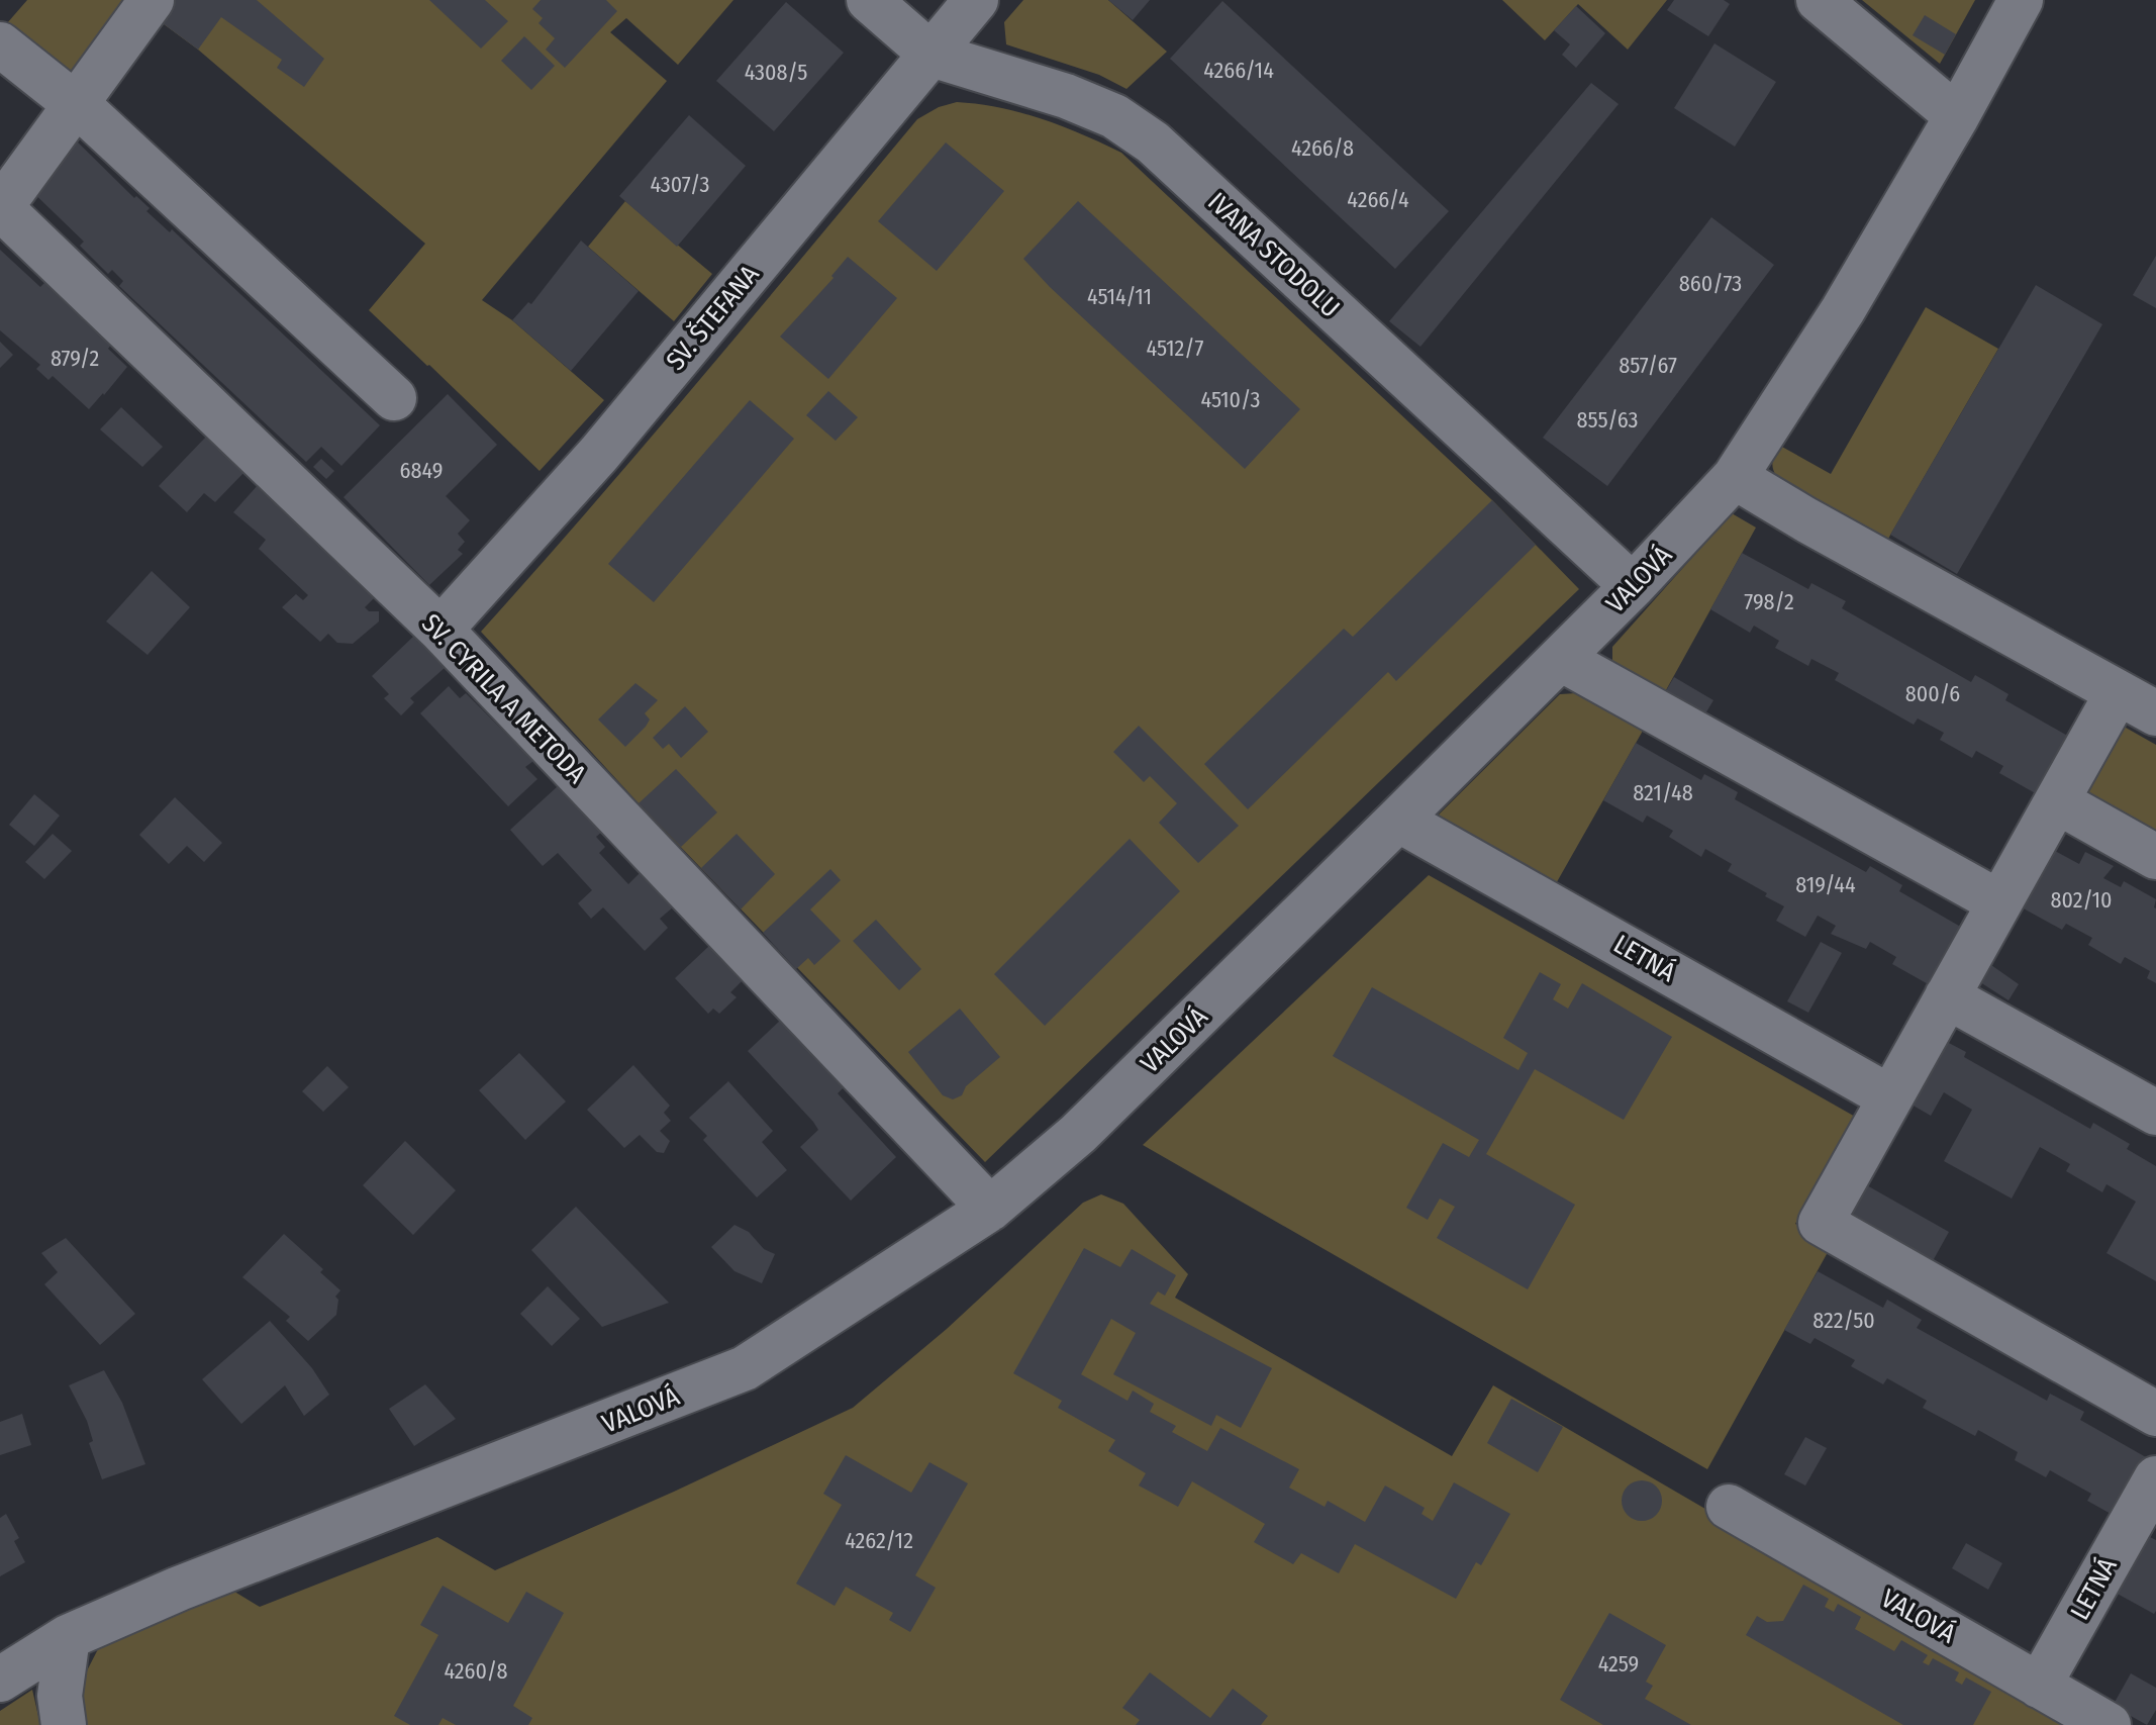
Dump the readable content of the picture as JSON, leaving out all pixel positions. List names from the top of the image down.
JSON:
{
  "streets": {
    "street": [
      "IVANA STODOLU",
      "SV. ŠTEFANA",
      "VALOVÁ",
      "SV. CYRILA A METODA",
      "LETNÁ"
    ]
  },
  "crossings": [
    ["IVANA STODOLU", "SV. ŠTEFANA"],
    ["IVANA STODOLU", "VALOVÁ"],
    ["SV. ŠTEFANA", "SV. CYRILA A METODA"],
    ["VALOVÁ", "SV. CYRILA A METODA"],
    ["VALOVÁ", "LETNÁ"]
  ],
  "house_numbers": [
    "4266/14",
    "4308/5",
    "4266/8",
    "4307/3",
    "4266/4",
    "860/73",
    "4514/11",
    "4512/7",
    "879/2",
    "857/67",
    "4510/3",
    "855/63",
    "6849",
    "798/2",
    "800/6",
    "821/48",
    "819/44",
    "802/10",
    "822/50",
    "4262/12",
    "4259",
    "4260/8"
  ]
}
